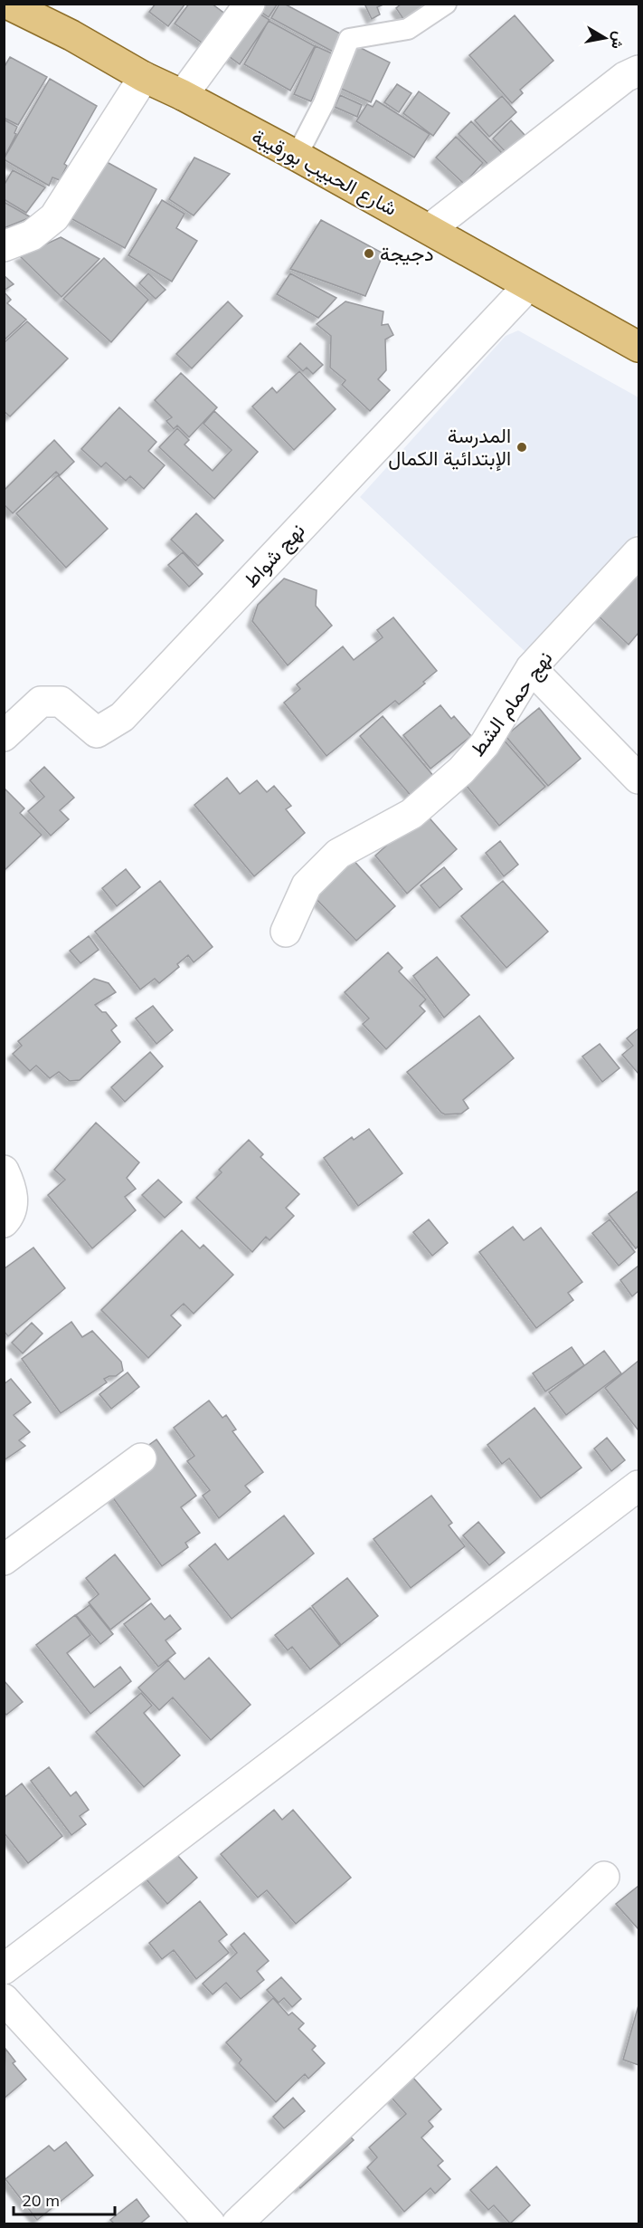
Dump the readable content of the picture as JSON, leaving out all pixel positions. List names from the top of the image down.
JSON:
{
  "streets": {
    "main road": ["شارع الحبيب بورقيبة"],
    "street": ["نهج شواط", "نهج حمام الشط"]
  },
  "crossings": [
    ["شارع الحبيب بورقيبة", "نهج شواط"]
  ],
  "places": ["دجيجة", "المدرسة الإبتدائية الكمال"],
  "scale_bar": "20 m",
  "north": "right"
}
